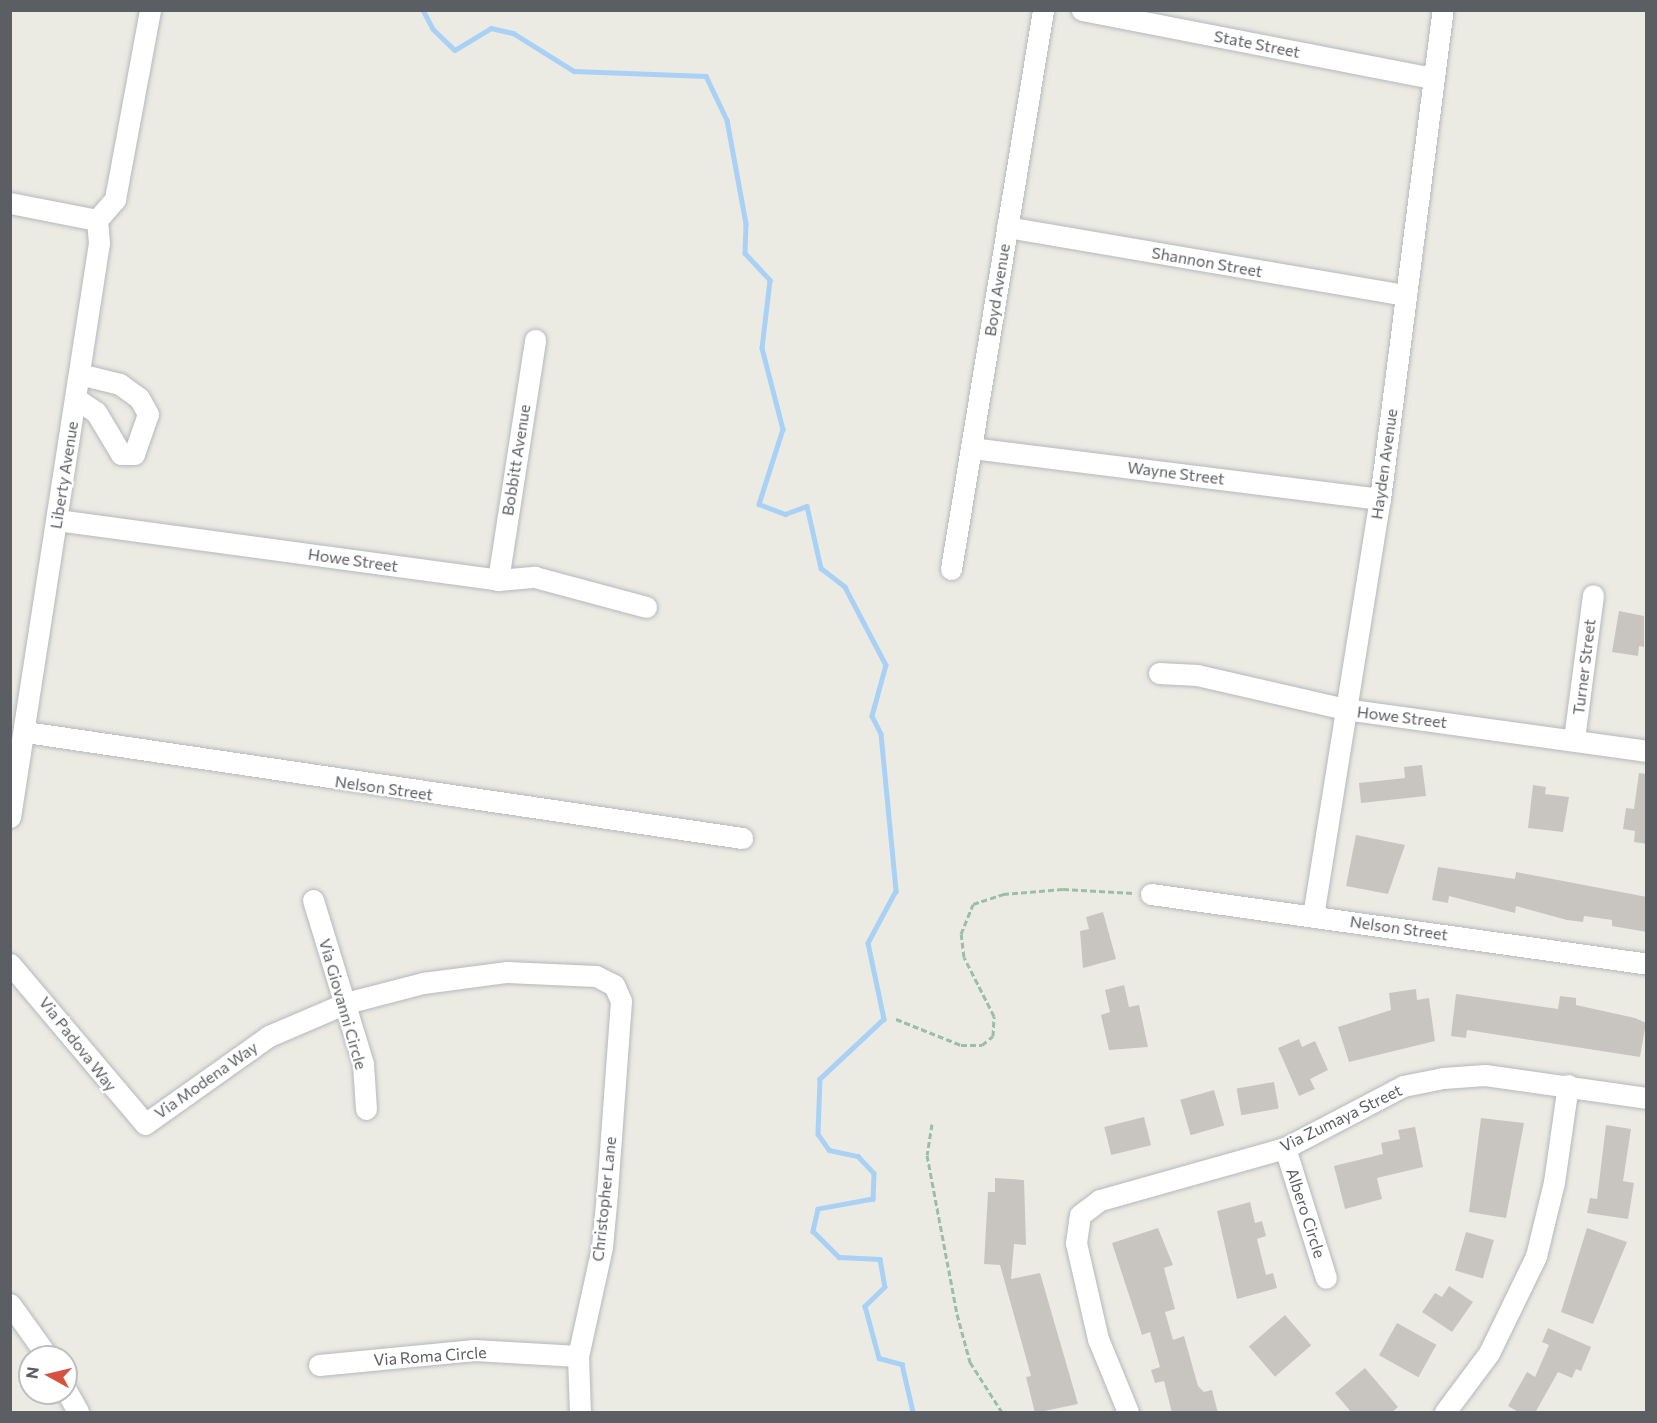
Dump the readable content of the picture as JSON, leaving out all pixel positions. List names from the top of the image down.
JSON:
{
  "streets": {
    "street": [
      "State Street",
      "Shannon Street",
      "Boyd Avenue",
      "Bobbitt Avenue",
      "Hayden Avenue",
      "Wayne Street",
      "Liberty Avenue",
      "Howe Street",
      "Turner Street",
      "Nelson Street",
      "Via Giovanni Circle",
      "Via Padova Way",
      "Via Modena Way",
      "Via Zumaya Street",
      "Christopher Lane",
      "Albero Circle",
      "Via Roma Circle"
    ]
  },
  "crossings": [
    ["State Street", "Hayden Avenue"],
    ["Shannon Street", "Boyd Avenue"],
    ["Shannon Street", "Hayden Avenue"],
    ["Boyd Avenue", "Wayne Street"],
    ["Bobbitt Avenue", "Howe Street"],
    ["Hayden Avenue", "Wayne Street"],
    ["Hayden Avenue", "Howe Street"],
    ["Hayden Avenue", "Nelson Street"],
    ["Liberty Avenue", "Howe Street"],
    ["Liberty Avenue", "Nelson Street"],
    ["Howe Street", "Turner Street"],
    ["Via Giovanni Circle", "Via Modena Way"],
    ["Via Padova Way", "Via Modena Way"],
    ["Via Modena Way", "Christopher Lane"],
    ["Via Zumaya Street", "Albero Circle"],
    ["Christopher Lane", "Via Roma Circle"]
  ],
  "north": "left"
}
